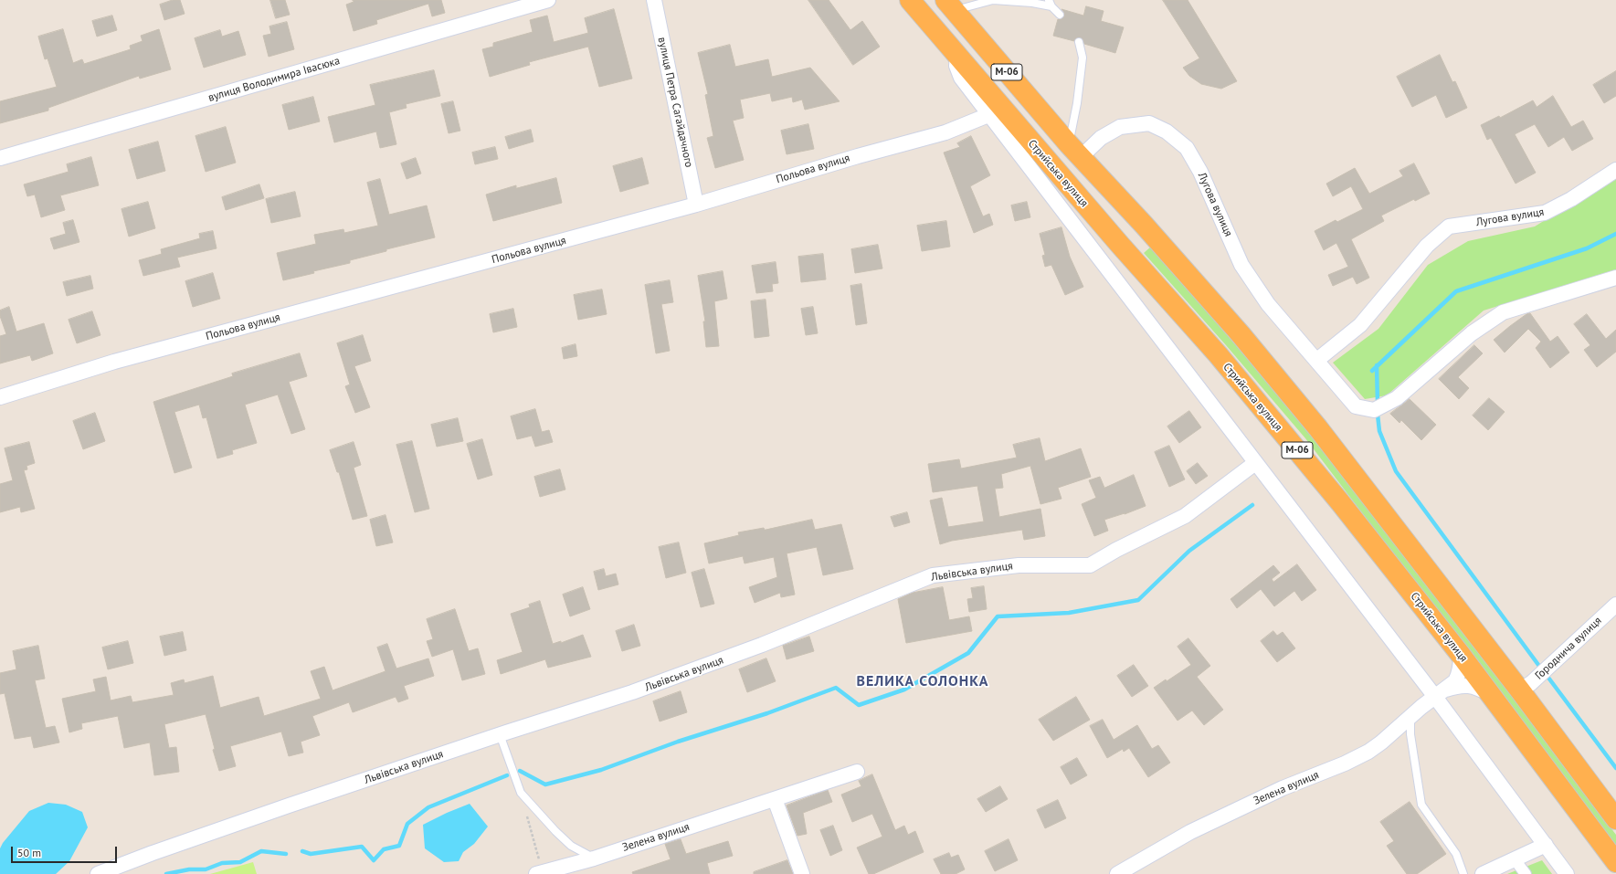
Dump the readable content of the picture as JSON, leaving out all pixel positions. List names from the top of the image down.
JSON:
{
  "streets": {
    "highway": ["М-06", "Стрийська вулиця"],
    "street": [
      "вулиця Володимира Івасюка",
      "вулиця Петра Сагайдачного",
      "Польова вулиця",
      "Лугова вулиця",
      "Львівська вулиця",
      "Городнича вулиця",
      "Зелена вулиця"
    ]
  },
  "crossings": [
    ["М-06", "Лугова вулиця"],
    ["М-06", "Городнича вулиця"],
    ["вулиця Петра Сагайдачного", "Польова вулиця"],
    ["Стрийська вулиця", "Зелена вулиця"]
  ],
  "districts": ["ВЕЛИКА СОЛОНКА"],
  "scale_bar": "50 m"
}
